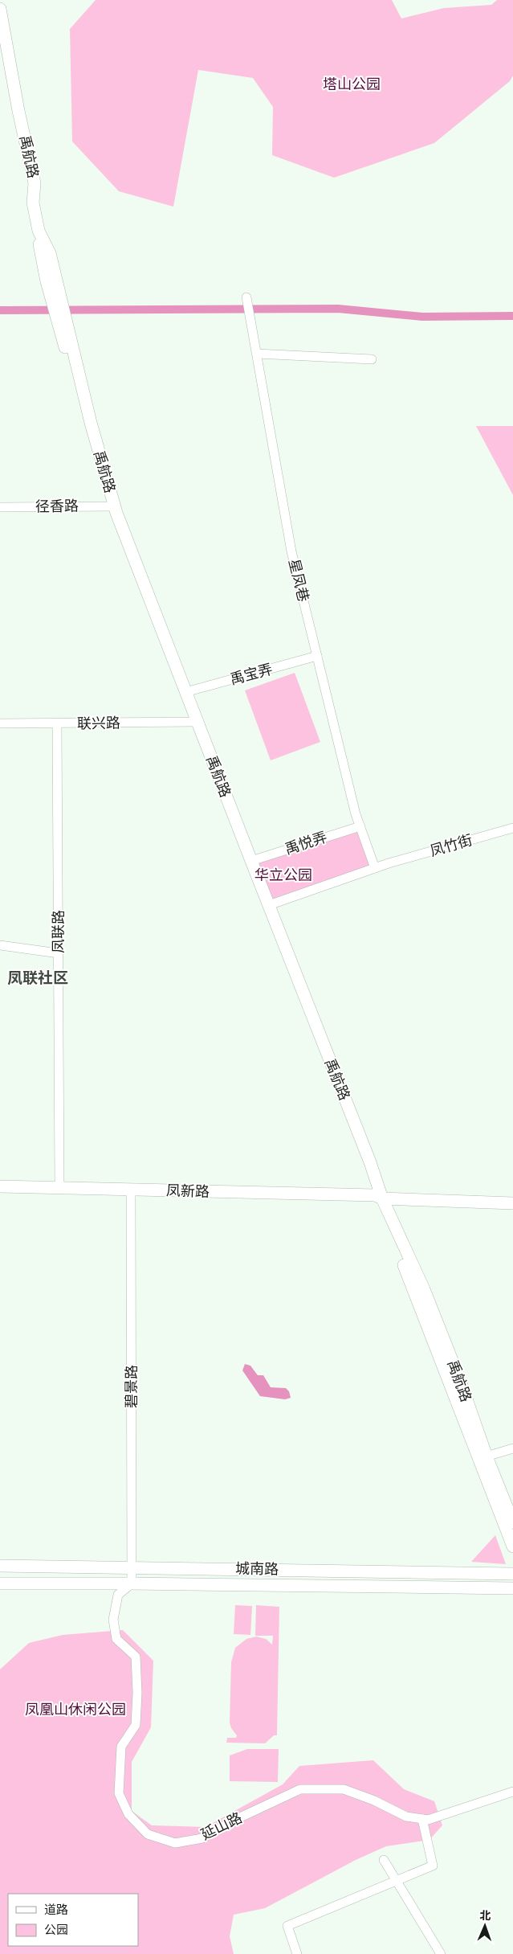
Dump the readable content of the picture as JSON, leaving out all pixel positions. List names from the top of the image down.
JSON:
{
  "streets": {
    "main road": ["禹航路", "凤新路", "城南路"],
    "street": [
      "径香路",
      "星凤巷",
      "禹宝弄",
      "联兴路",
      "禹悦弄",
      "凤竹街",
      "凤联路",
      "碧景路",
      "延山路"
    ]
  },
  "crossings": [
    ["禹航路", "径香路"],
    ["禹航路", "禹宝弄"],
    ["禹航路", "联兴路"],
    ["禹航路", "禹悦弄"],
    ["禹航路", "凤竹街"],
    ["禹航路", "凤新路"],
    ["星凤巷", "禹宝弄"],
    ["星凤巷", "禹悦弄"],
    ["星凤巷", "凤竹街"],
    ["联兴路", "凤联路"],
    ["凤联路", "凤新路"],
    ["凤新路", "碧景路"],
    ["碧景路", "城南路"],
    ["碧景路", "延山路"],
    ["城南路", "延山路"]
  ],
  "districts": ["凤联社区"],
  "parks": ["塔山公园", "华立公园", "凤凰山休闲公园"],
  "legend": ["道路", "公园"],
  "north": "top"
}
